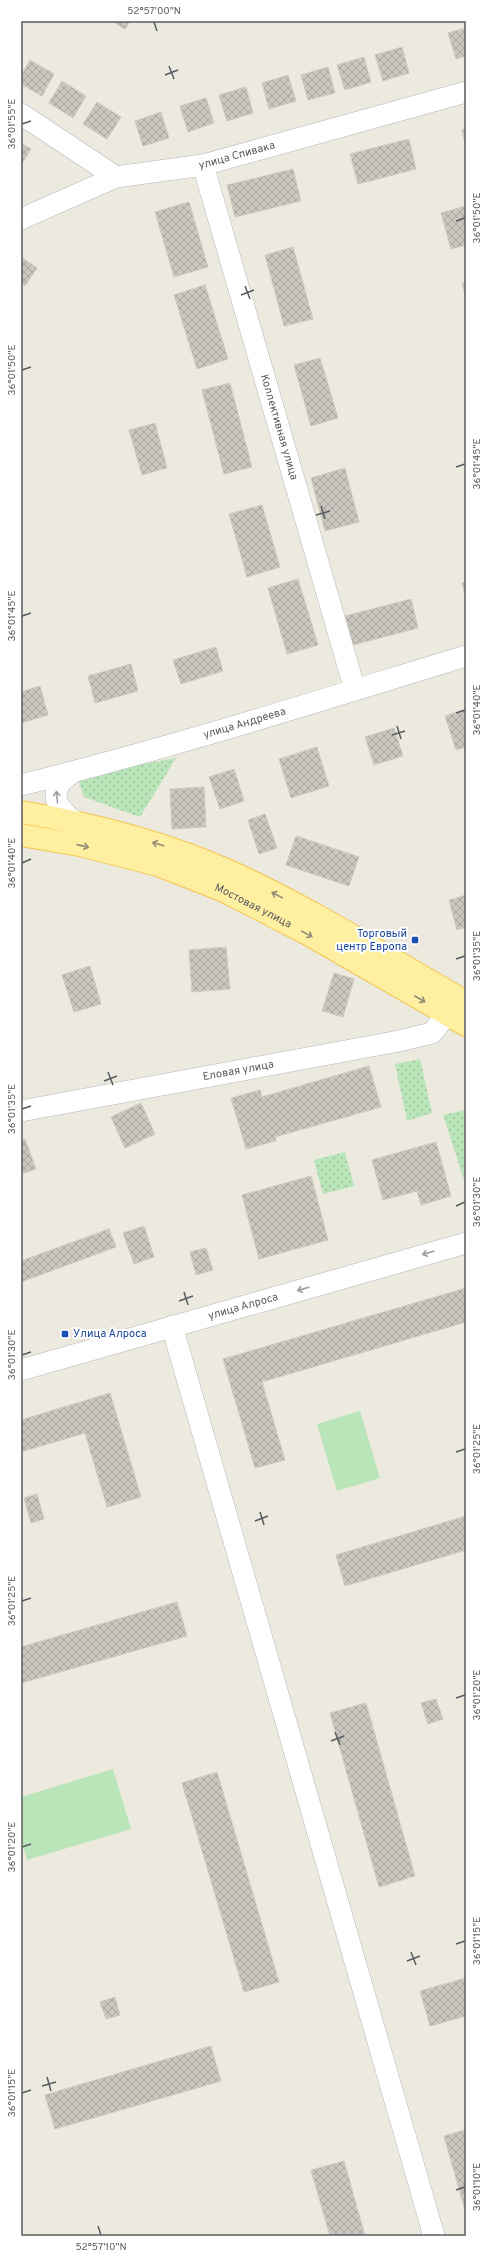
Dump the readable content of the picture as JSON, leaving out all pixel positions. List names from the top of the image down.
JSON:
{
  "streets": {
    "main road": ["Мостовая улица"],
    "street": [
      "улица Спивака",
      "Коллективная улица",
      "улица Андреева",
      "Еловая улица",
      "улица Алроса"
    ]
  },
  "crossings": [
    ["улица Спивака", "Коллективная улица"],
    ["Коллективная улица", "улица Андреева"],
    ["Мостовая улица", "Еловая улица"]
  ],
  "one_way": ["улица Алроса"],
  "places": {
    "transit": ["Торговый центр Европа", "Улица Алроса"]
  },
  "coordinates": [
    "52°57'00\"N",
    "36°01'55\"E",
    "36°01'50\"E",
    "36°01'45\"E",
    "36°01'40\"E",
    "36°01'35\"E",
    "36°01'30\"E",
    "36°01'25\"E",
    "36°01'20\"E",
    "36°01'15\"E",
    "36°01'10\"E",
    "52°57'10\"N"
  ]
}
